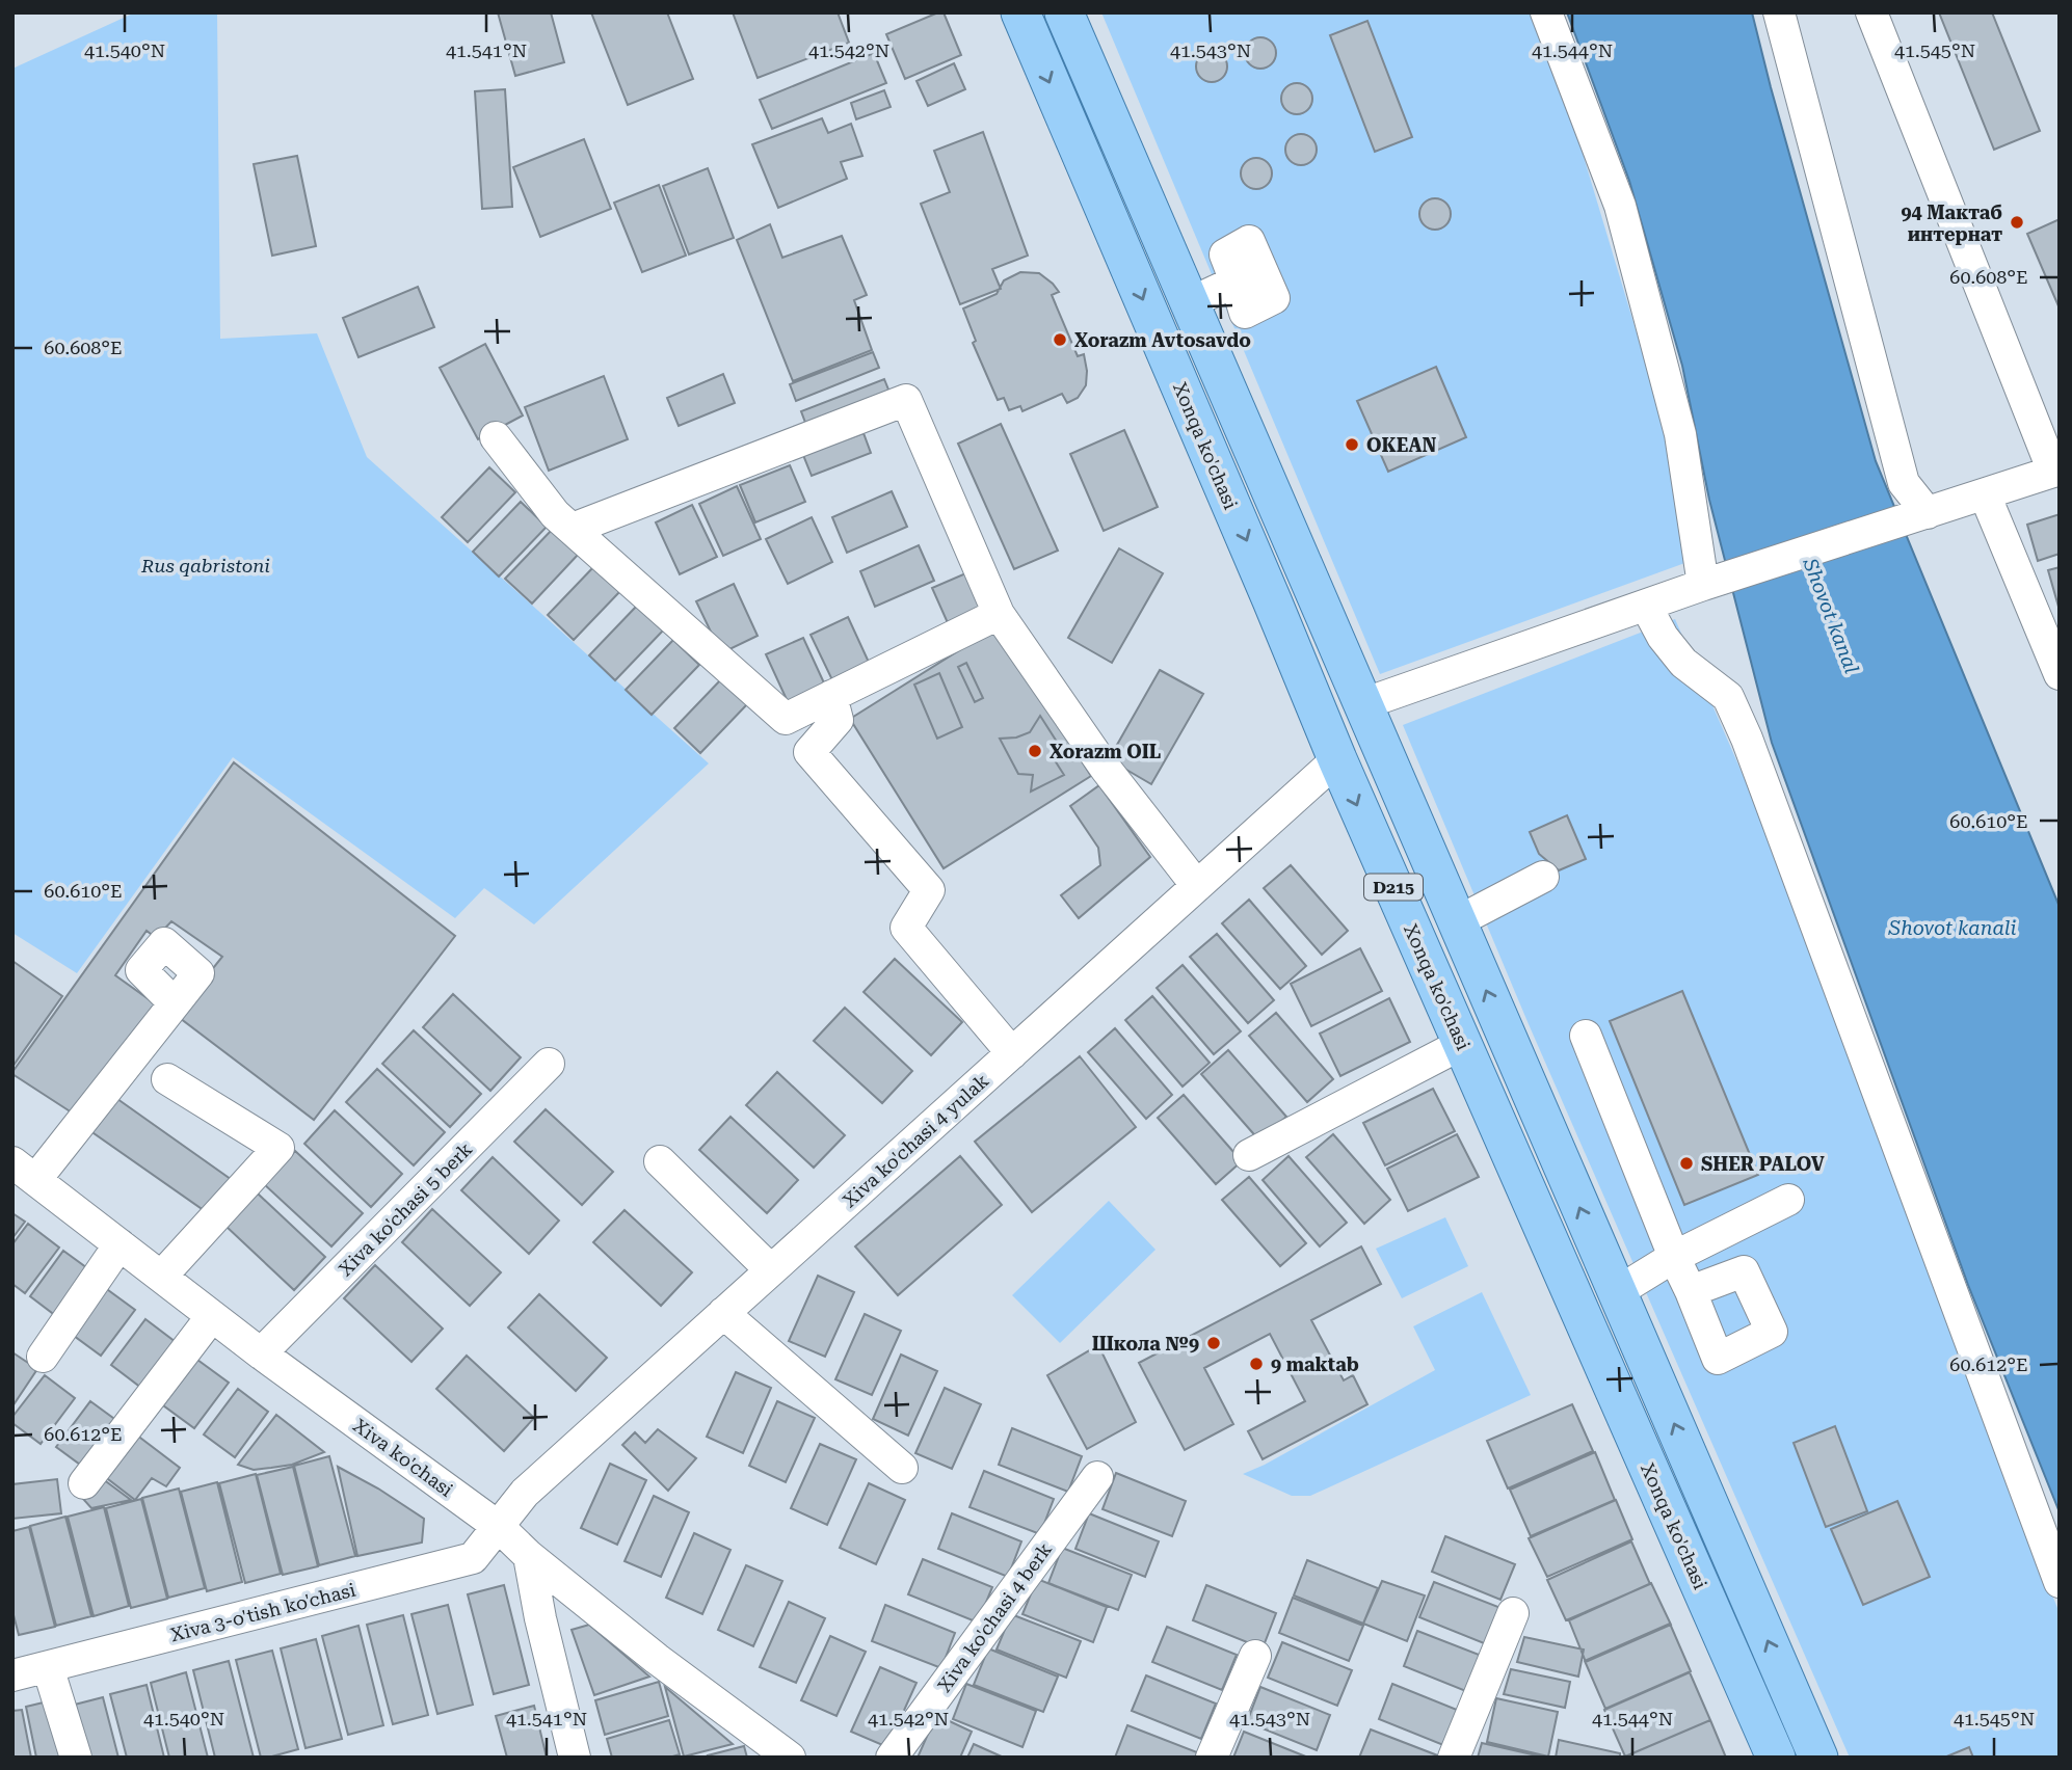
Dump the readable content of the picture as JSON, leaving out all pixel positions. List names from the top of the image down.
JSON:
{
  "streets": {
    "main road": ["Xonqa ko'chasi", "D215"],
    "street": [
      "Xiva ko'chasi 4 yulak",
      "Xiva ko'chasi 5 berk",
      "Xiva ko'chasi",
      "Xiva 3-o'tish ko'chasi",
      "Xiva ko'chasi 4 berk"
    ]
  },
  "crossings": [
    ["Xonqa ko'chasi", "Xiva ko'chasi 4 yulak"],
    ["Xiva ko'chasi 4 yulak", "Xiva ko'chasi"],
    ["Xiva ko'chasi 4 yulak", "Xiva 3-o'tish ko'chasi"],
    ["Xiva ko'chasi 5 berk", "Xiva ko'chasi"],
    ["Xiva ko'chasi", "Xiva 3-o'tish ko'chasi"]
  ],
  "water": ["Shovot kanal", "Shovot kanali"],
  "parks": ["Rus qabristoni"],
  "places": [
    "94 Мактаб интернат",
    "Xorazm Avtosavdo",
    "OKEAN",
    "Xorazm OIL",
    "SHER PALOV",
    "Школа №9",
    "9 maktab"
  ],
  "coordinates": [
    "41.540°N",
    "41.541°N",
    "41.542°N",
    "41.543°N",
    "41.544°N",
    "41.545°N",
    "60.608°E",
    "60.610°E",
    "60.612°E"
  ]
}
